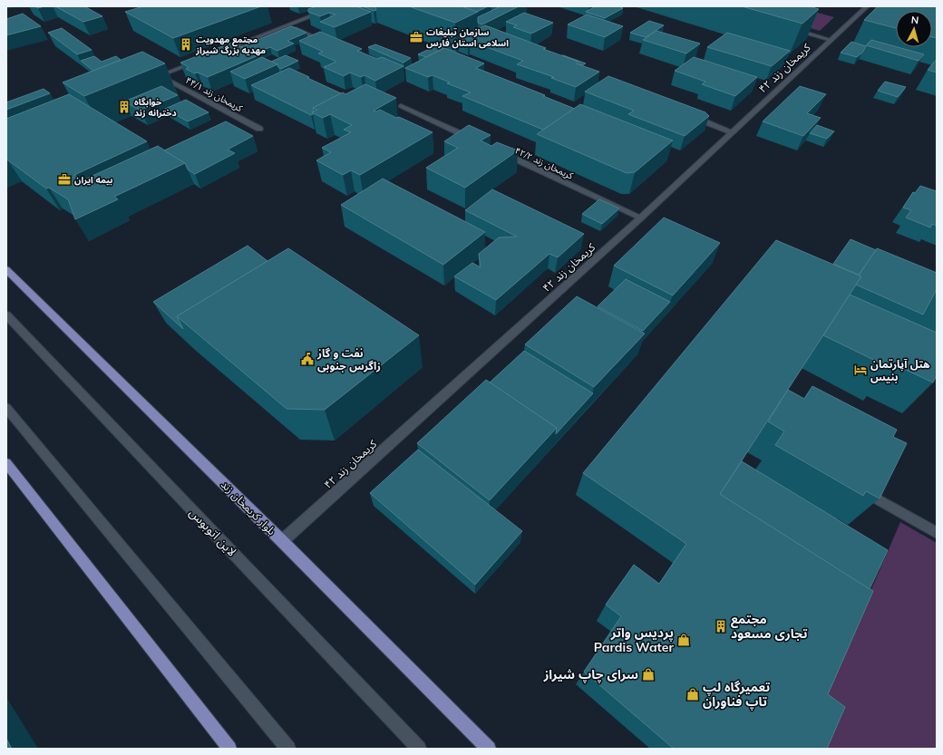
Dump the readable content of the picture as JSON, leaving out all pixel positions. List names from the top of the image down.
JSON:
{
  "streets": {
    "main road": ["بلوار کریمخان زند"],
    "street": [
      "کریمخان زند ۴۲",
      "کریمخان زند ۴۴/۱",
      "کریمخان زند ۴۲/۲",
      "لاین اتوبوس"
    ]
  },
  "crossings": [
    ["کریمخان زند ۴۲", "کریمخان زند ۴۲/۲"],
    ["کریمخان زند ۴۲", "بلوار کریمخان زند"]
  ],
  "places": {
    "office": ["سازمان تبلیغات اسلامی استان فارس", "بیمه ایران"],
    "building": ["مجتمع مهدویت مهدیه بزرگ شیراز", "خوابگاه دخترانه زند", "مجتمع تجاری مسعود"],
    "public building": ["نفت و گاز زاگرس جنوبی"],
    "hotel": ["هتل آپارتمان بنیس"],
    "shop": ["پردیس واتر Pardis Water", "سرای چاپ شیراز", "تعمیرگاه لپ تاپ فناوران"]
  },
  "north": "top"
}
